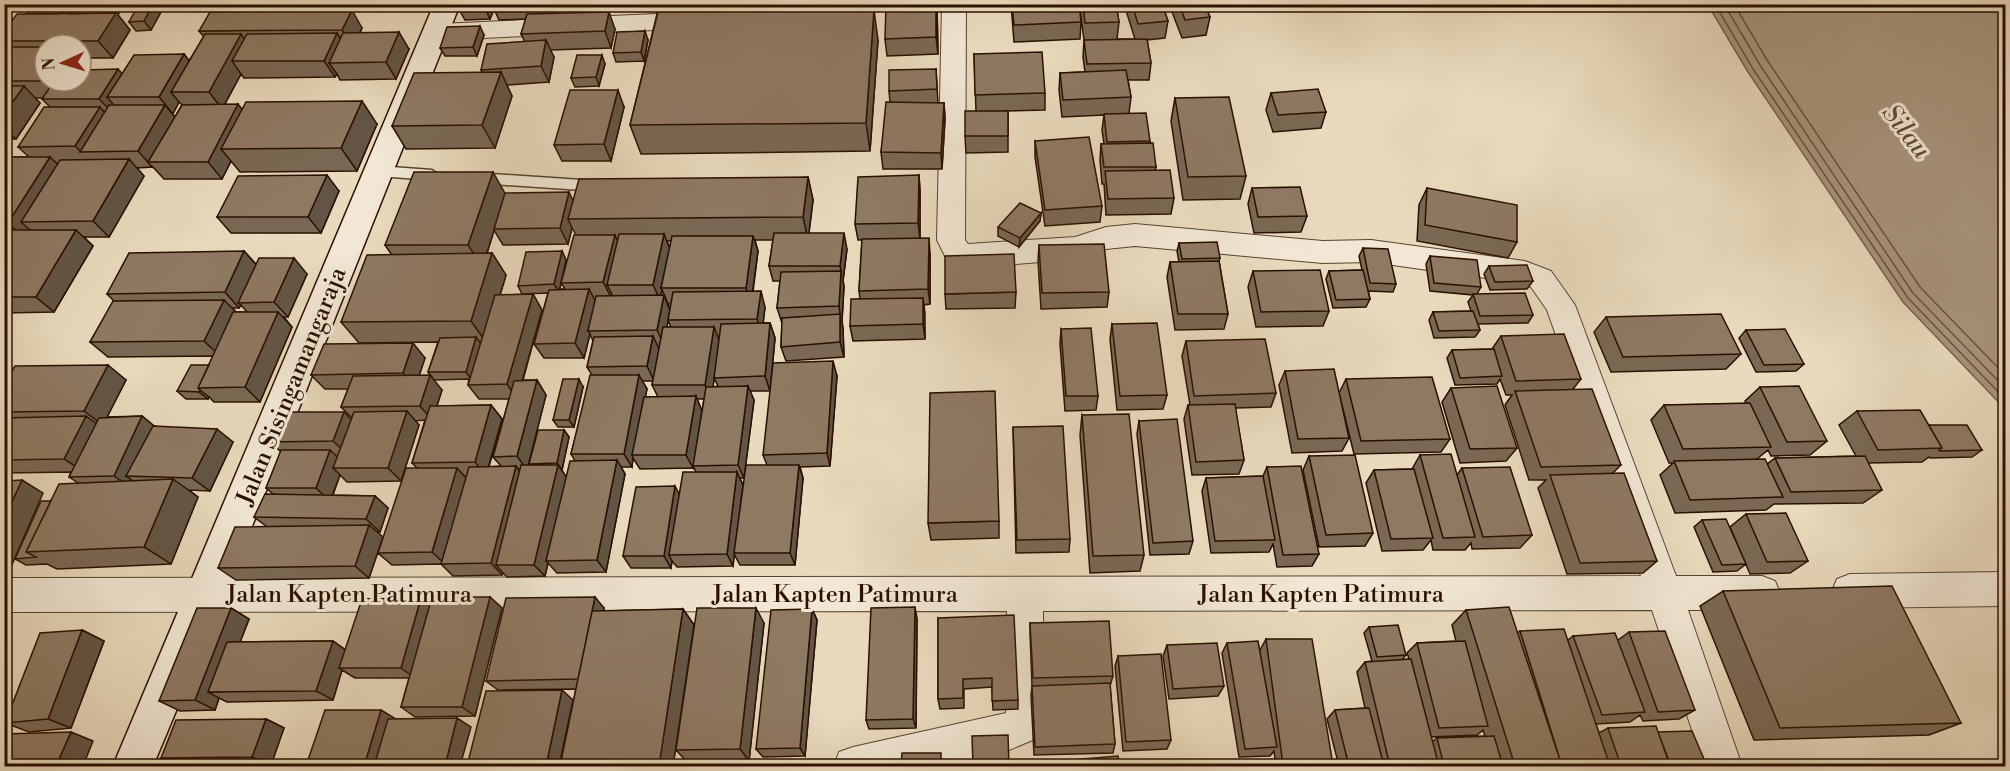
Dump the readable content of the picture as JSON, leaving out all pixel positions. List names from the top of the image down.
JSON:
{
  "streets": {
    "street": ["Jalan Sisingamangaraja", "Jalan Kapten Patimura"]
  },
  "crossings": [
    ["Jalan Sisingamangaraja", "Jalan Kapten Patimura"]
  ],
  "water": ["Silau"],
  "north": "left"
}
